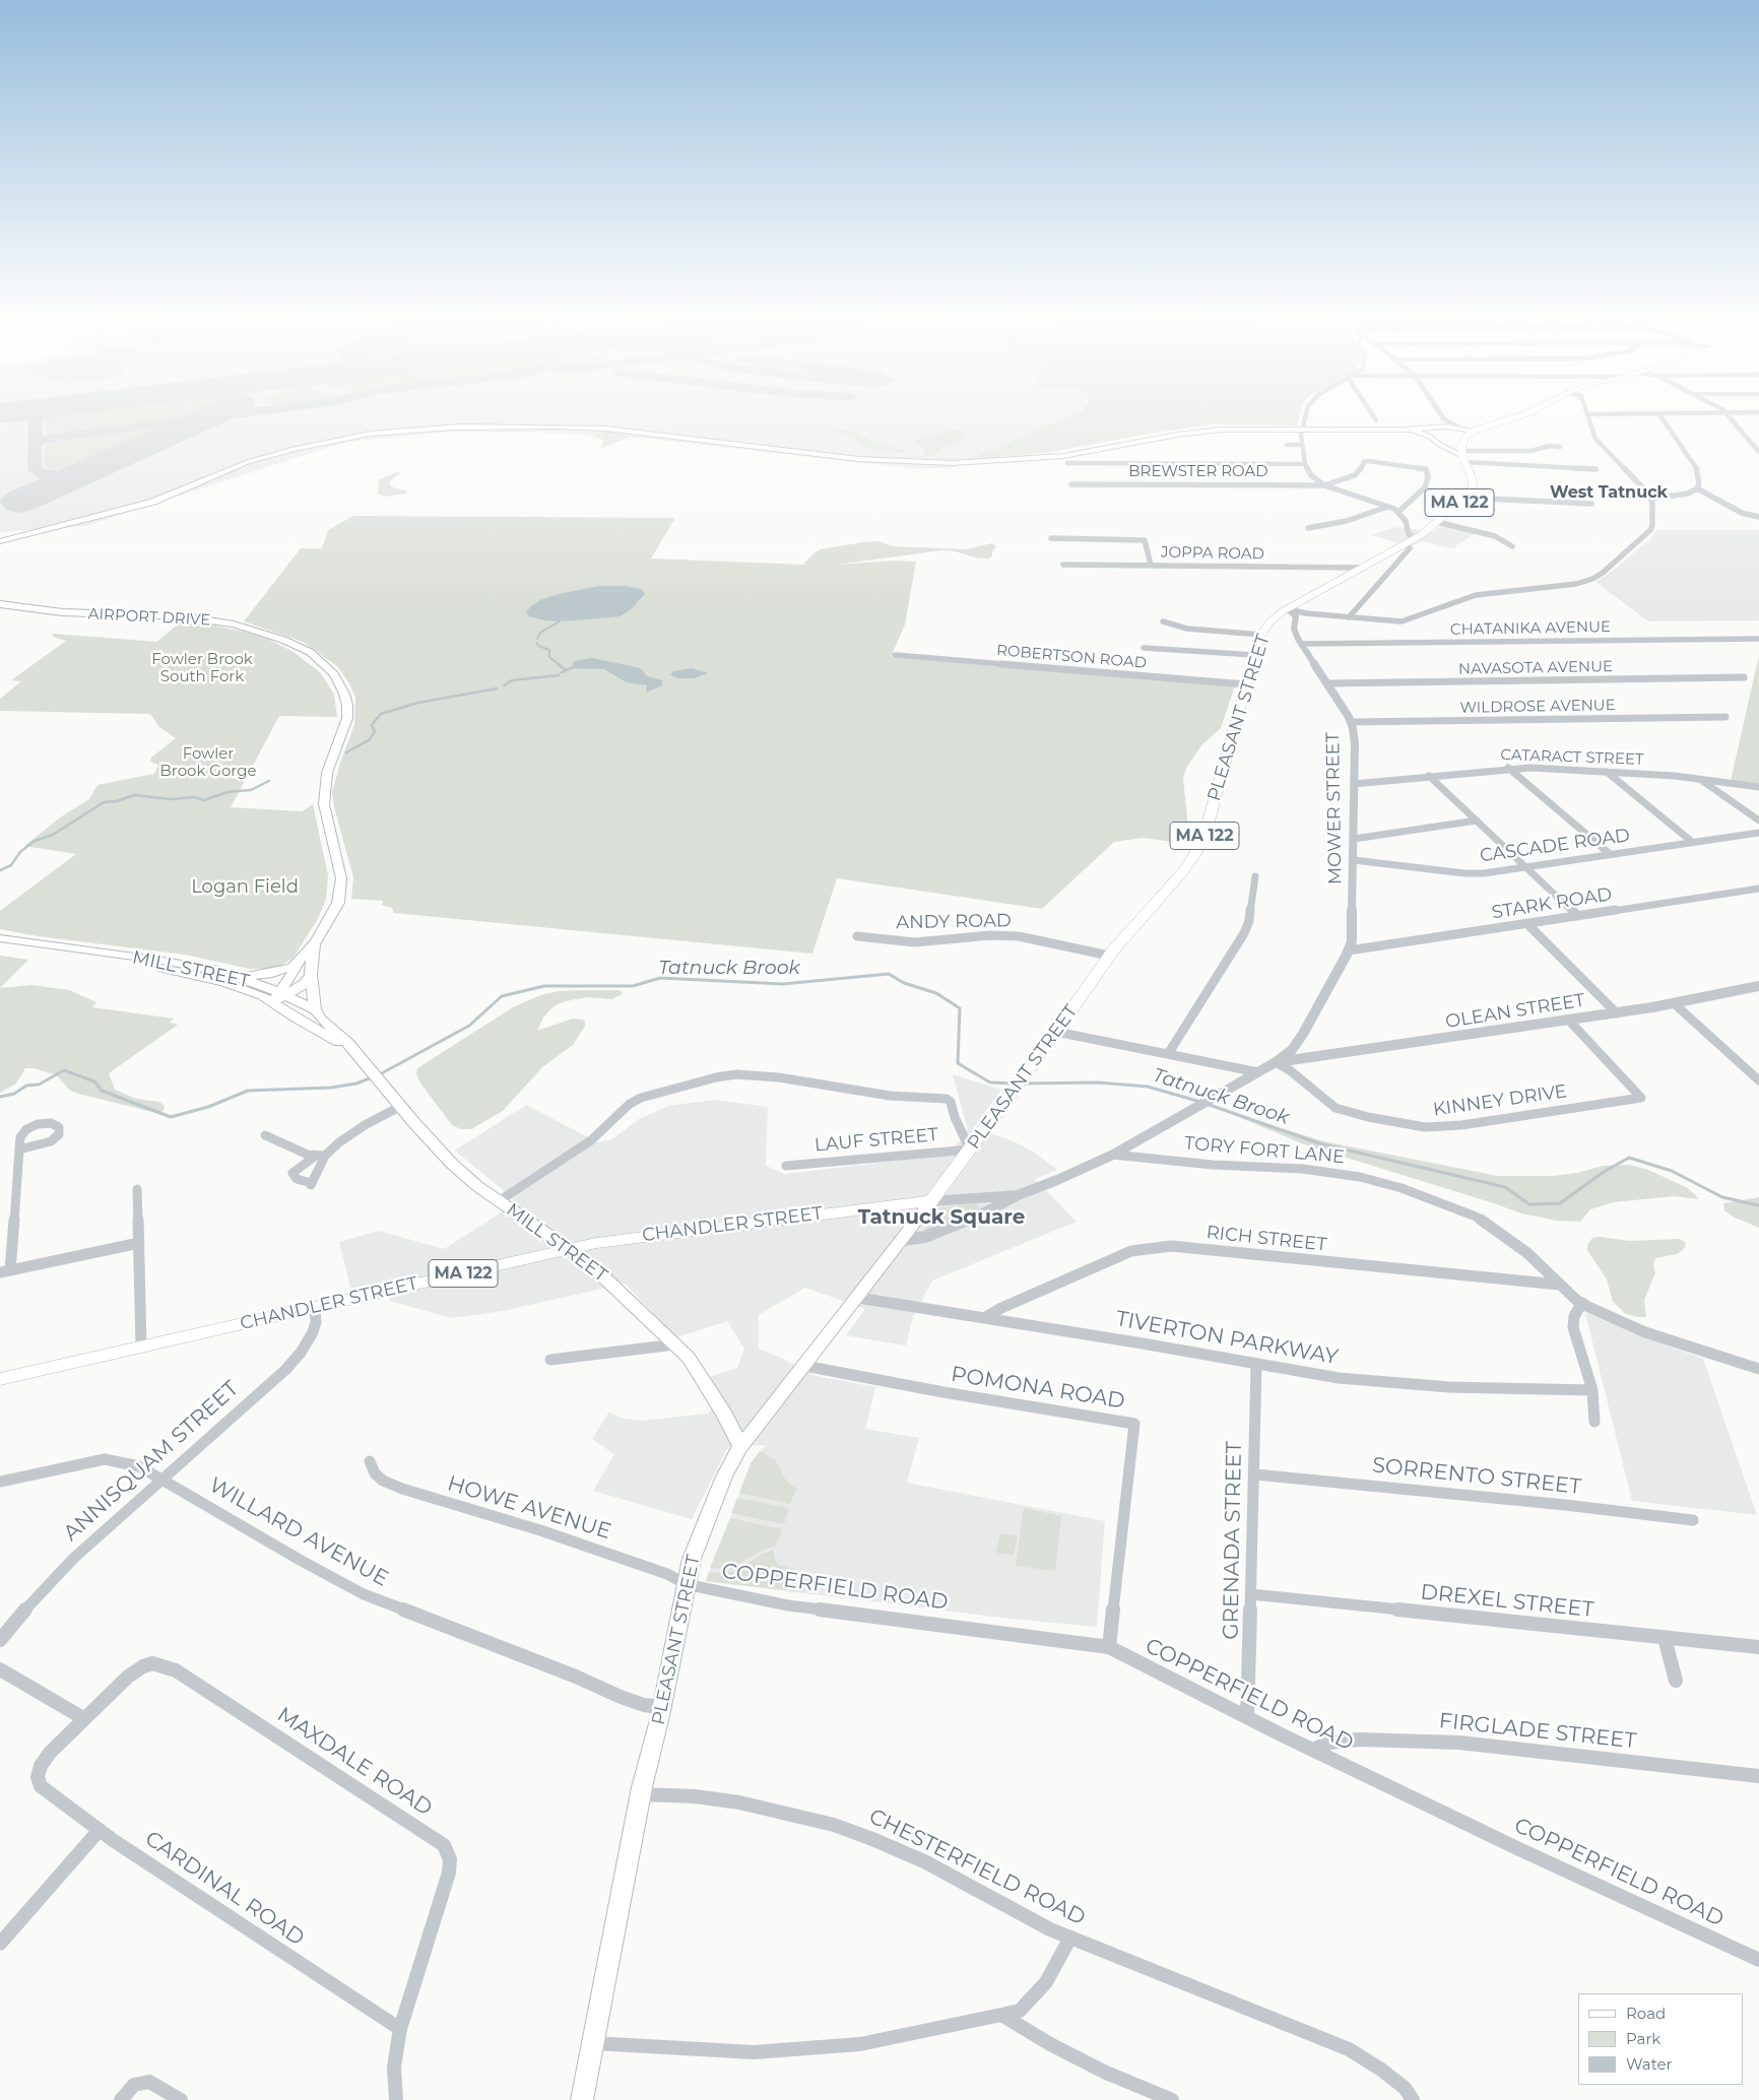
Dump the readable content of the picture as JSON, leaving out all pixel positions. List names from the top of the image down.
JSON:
{
  "streets": {
    "main road": [
      "MA 122",
      "AIRPORT DRIVE",
      "PLEASANT STREET",
      "MILL STREET",
      "CHANDLER STREET"
    ],
    "street": [
      "BREWSTER ROAD",
      "JOPPA ROAD",
      "CHATANIKA AVENUE",
      "ROBERTSON ROAD",
      "NAVASOTA AVENUE",
      "WILDROSE AVENUE",
      "CATARACT STREET",
      "MOWER STREET",
      "CASCADE ROAD",
      "STARK ROAD",
      "ANDY ROAD",
      "OLEAN STREET",
      "KINNEY DRIVE",
      "LAUF STREET",
      "TORY FORT LANE",
      "RICH STREET",
      "TIVERTON PARKWAY",
      "POMONA ROAD",
      "ANNISQUAM STREET",
      "SORRENTO STREET",
      "HOWE AVENUE",
      "WILLARD AVENUE",
      "GRENADA STREET",
      "COPPERFIELD ROAD",
      "DREXEL STREET",
      "FIRGLADE STREET",
      "MAXDALE ROAD",
      "CHESTERFIELD ROAD",
      "CARDINAL ROAD"
    ]
  },
  "crossings": [
    ["MA 122", "PLEASANT STREET"],
    ["JOPPA ROAD", "PLEASANT STREET"],
    ["AIRPORT DRIVE", "MILL STREET"],
    ["CHATANIKA AVENUE", "MOWER STREET"],
    ["ROBERTSON ROAD", "PLEASANT STREET"],
    ["NAVASOTA AVENUE", "MOWER STREET"],
    ["WILDROSE AVENUE", "MOWER STREET"],
    ["PLEASANT STREET", "MOWER STREET"],
    ["PLEASANT STREET", "ANDY ROAD"],
    ["PLEASANT STREET", "MILL STREET"],
    ["PLEASANT STREET", "LAUF STREET"],
    ["PLEASANT STREET", "CHANDLER STREET"],
    ["PLEASANT STREET", "TIVERTON PARKWAY"],
    ["PLEASANT STREET", "POMONA ROAD"],
    ["PLEASANT STREET", "HOWE AVENUE"],
    ["PLEASANT STREET", "WILLARD AVENUE"],
    ["PLEASANT STREET", "COPPERFIELD ROAD"],
    ["PLEASANT STREET", "CHESTERFIELD ROAD"],
    ["CATARACT STREET", "MOWER STREET"],
    ["MOWER STREET", "CASCADE ROAD"],
    ["MOWER STREET", "STARK ROAD"],
    ["MOWER STREET", "OLEAN STREET"],
    ["MOWER STREET", "KINNEY DRIVE"],
    ["MOWER STREET", "TORY FORT LANE"],
    ["MOWER STREET", "CHANDLER STREET"],
    ["MILL STREET", "CHANDLER STREET"],
    ["OLEAN STREET", "KINNEY DRIVE"],
    ["TORY FORT LANE", "RICH STREET"],
    ["CHANDLER STREET", "ANNISQUAM STREET"],
    ["RICH STREET", "TIVERTON PARKWAY"],
    ["TIVERTON PARKWAY", "GRENADA STREET"],
    ["POMONA ROAD", "COPPERFIELD ROAD"],
    ["ANNISQUAM STREET", "WILLARD AVENUE"],
    ["SORRENTO STREET", "GRENADA STREET"],
    ["HOWE AVENUE", "COPPERFIELD ROAD"],
    ["GRENADA STREET", "COPPERFIELD ROAD"],
    ["GRENADA STREET", "DREXEL STREET"],
    ["COPPERFIELD ROAD", "FIRGLADE STREET"],
    ["MAXDALE ROAD", "CARDINAL ROAD"]
  ],
  "districts": ["West Tatnuck", "Tatnuck Square"],
  "water": ["Tatnuck Brook"],
  "parks": ["Fowler Brook South Fork", "Fowler Brook Gorge", "Logan Field"],
  "legend": ["Road", "Park", "Water"]
}
